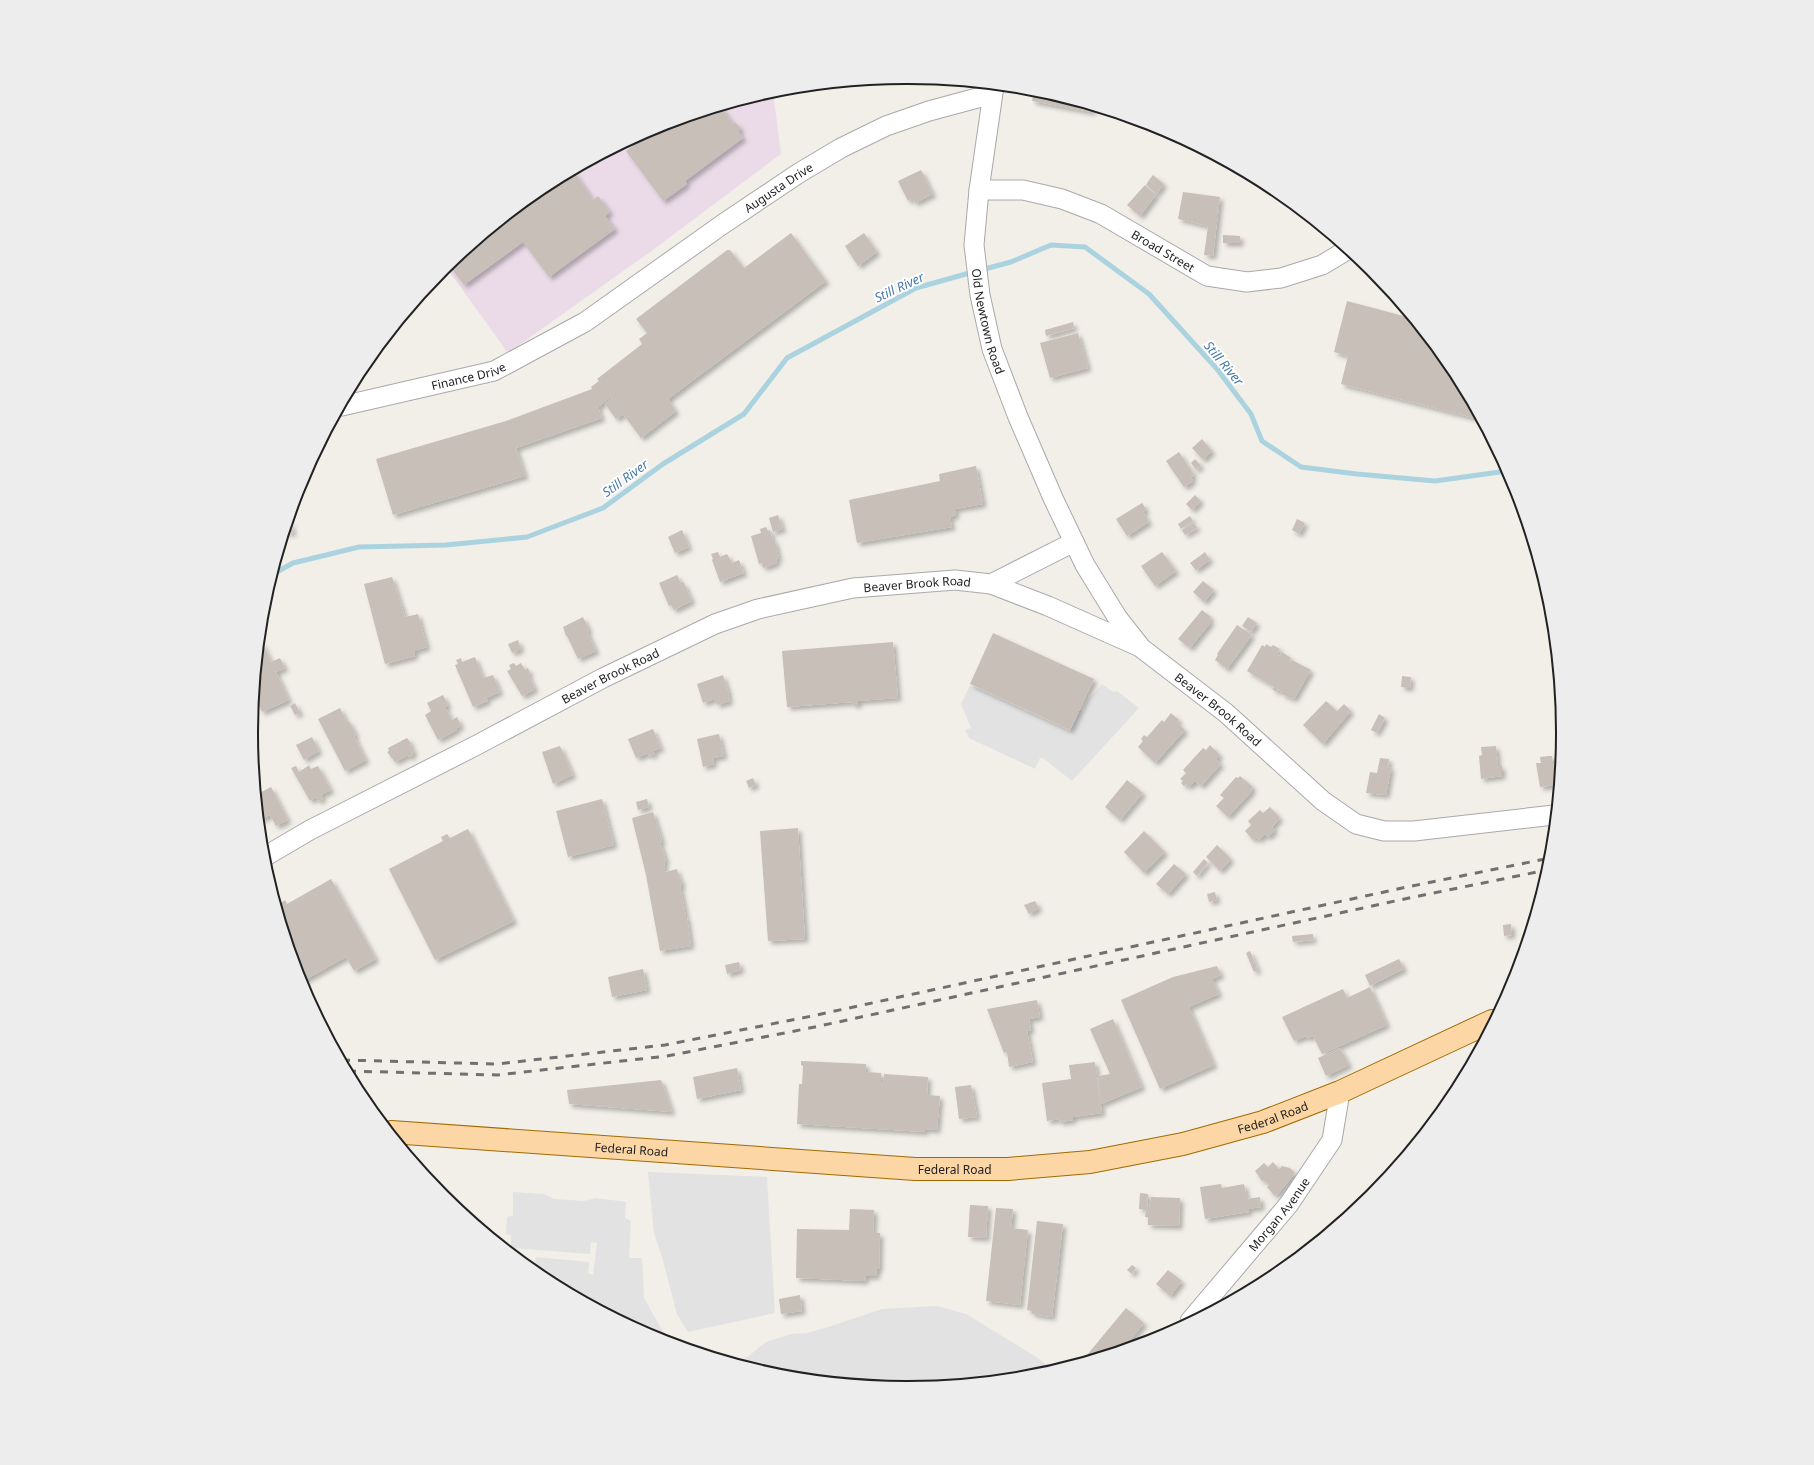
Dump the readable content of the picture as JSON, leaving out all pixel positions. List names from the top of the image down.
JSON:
{
  "streets": {
    "main road": ["Federal Road"],
    "street": [
      "Augusta Drive",
      "Broad Street",
      "Old Newtown Road",
      "Finance Drive",
      "Beaver Brook Road",
      "Morgan Avenue"
    ]
  },
  "crossings": [
    ["Augusta Drive", "Old Newtown Road"],
    ["Augusta Drive", "Finance Drive"],
    ["Broad Street", "Old Newtown Road"],
    ["Old Newtown Road", "Beaver Brook Road"],
    ["Federal Road", "Morgan Avenue"]
  ],
  "water": ["Still River"]
}
